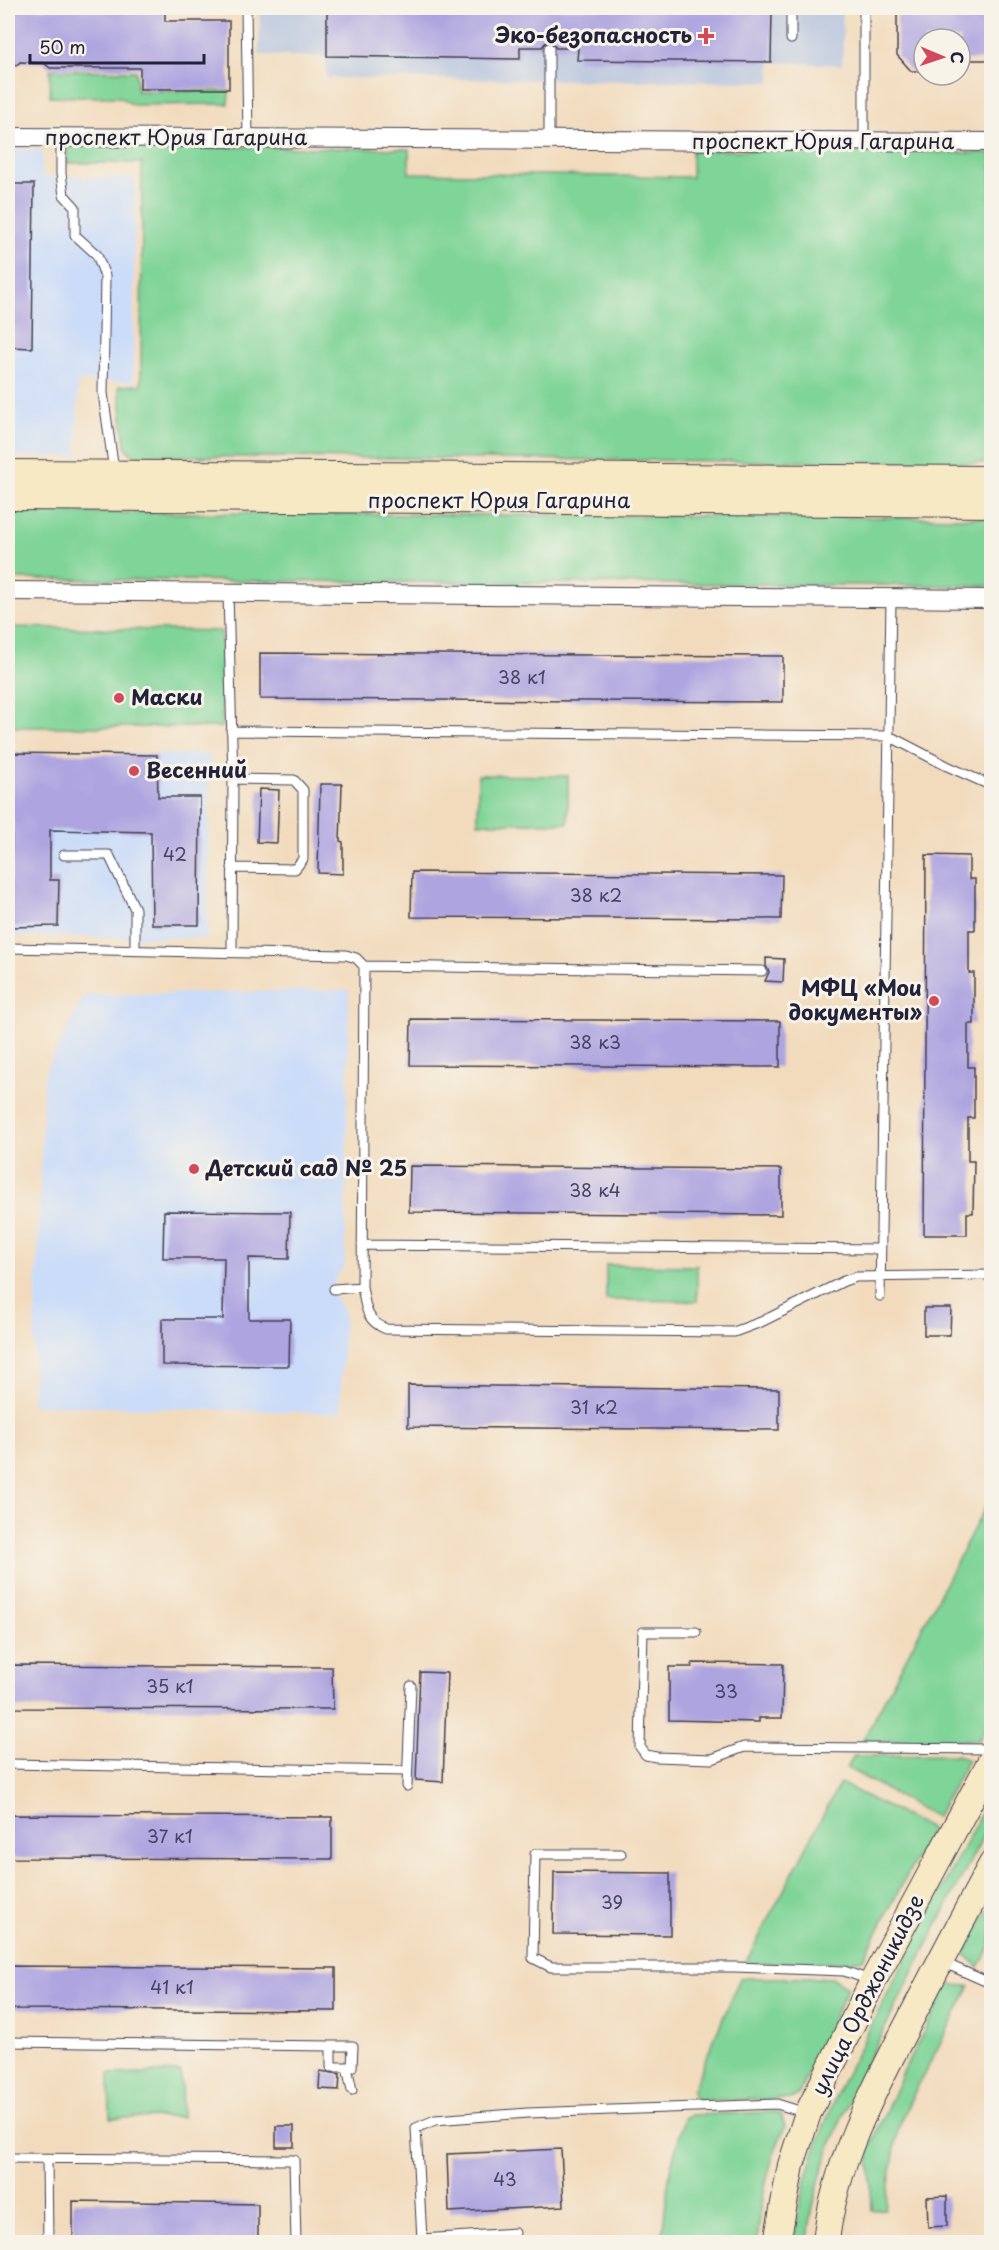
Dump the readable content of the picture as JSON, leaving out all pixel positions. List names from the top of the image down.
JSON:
{
  "streets": {
    "main road": ["проспект Юрия Гагарина", "улица Орджоникидзе"]
  },
  "places": {
    "health": ["Эко-безопасность"],
    "other": [
      "Маски",
      "Весенний",
      "МФЦ «Мои документы»",
      "Детский сад № 25"
    ]
  },
  "house_numbers": [
    "38 к1",
    "42",
    "38 к2",
    "38 к3",
    "38 к4",
    "31 к2",
    "35 к1",
    "33",
    "37 к1",
    "39",
    "41 к1",
    "43"
  ],
  "scale_bar": "50 m",
  "north": "right"
}
